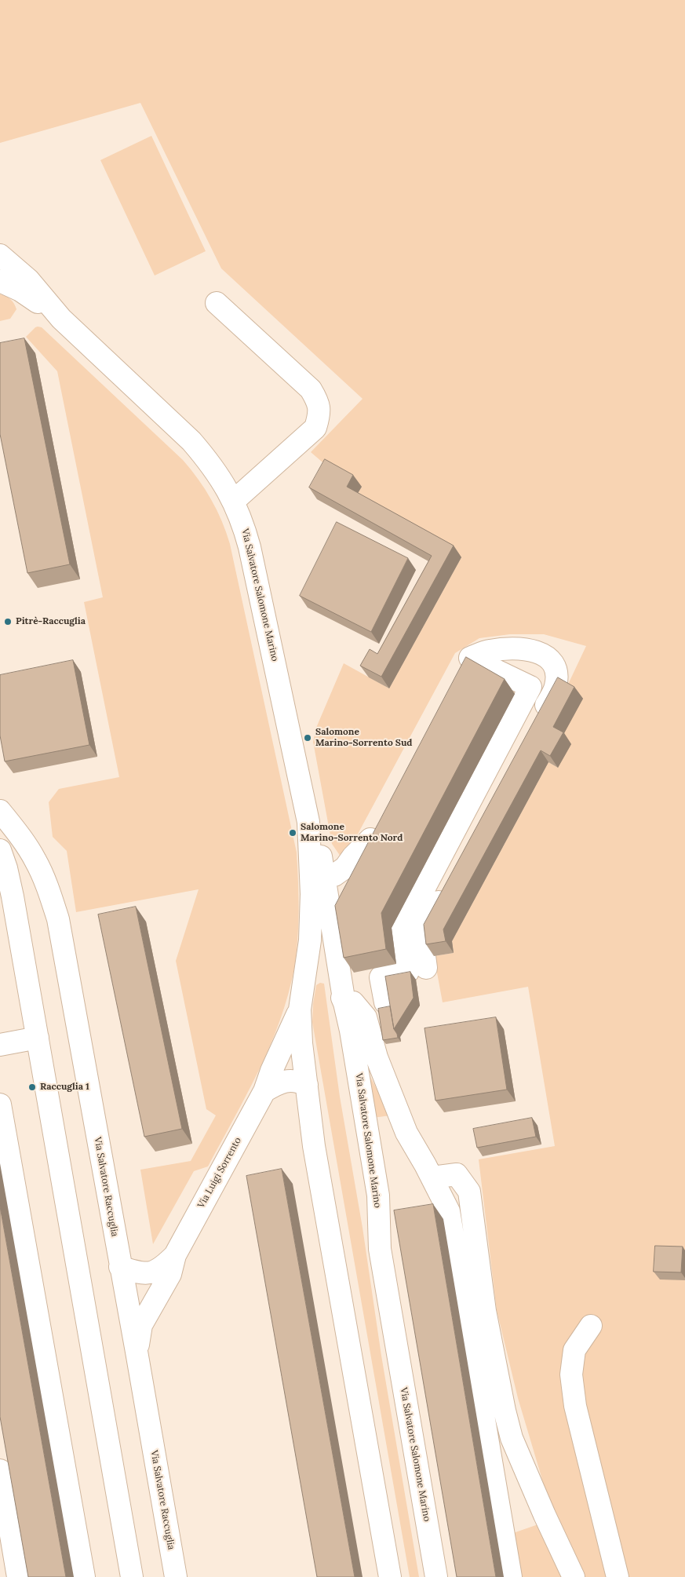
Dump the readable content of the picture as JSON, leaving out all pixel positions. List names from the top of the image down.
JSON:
{
  "streets": {
    "street": ["Via Salvatore Salomone Marino", "Via Luigi Sorrento", "Via Salvatore Raccuglia"]
  },
  "crossings": [
    ["Via Salvatore Salomone Marino", "Via Luigi Sorrento"]
  ],
  "places": [
    "Pitrè-Raccuglia",
    "Salomone Marino-Sorrento Sud",
    "Salomone Marino-Sorrento Nord",
    "Raccuglia 1"
  ]
}
